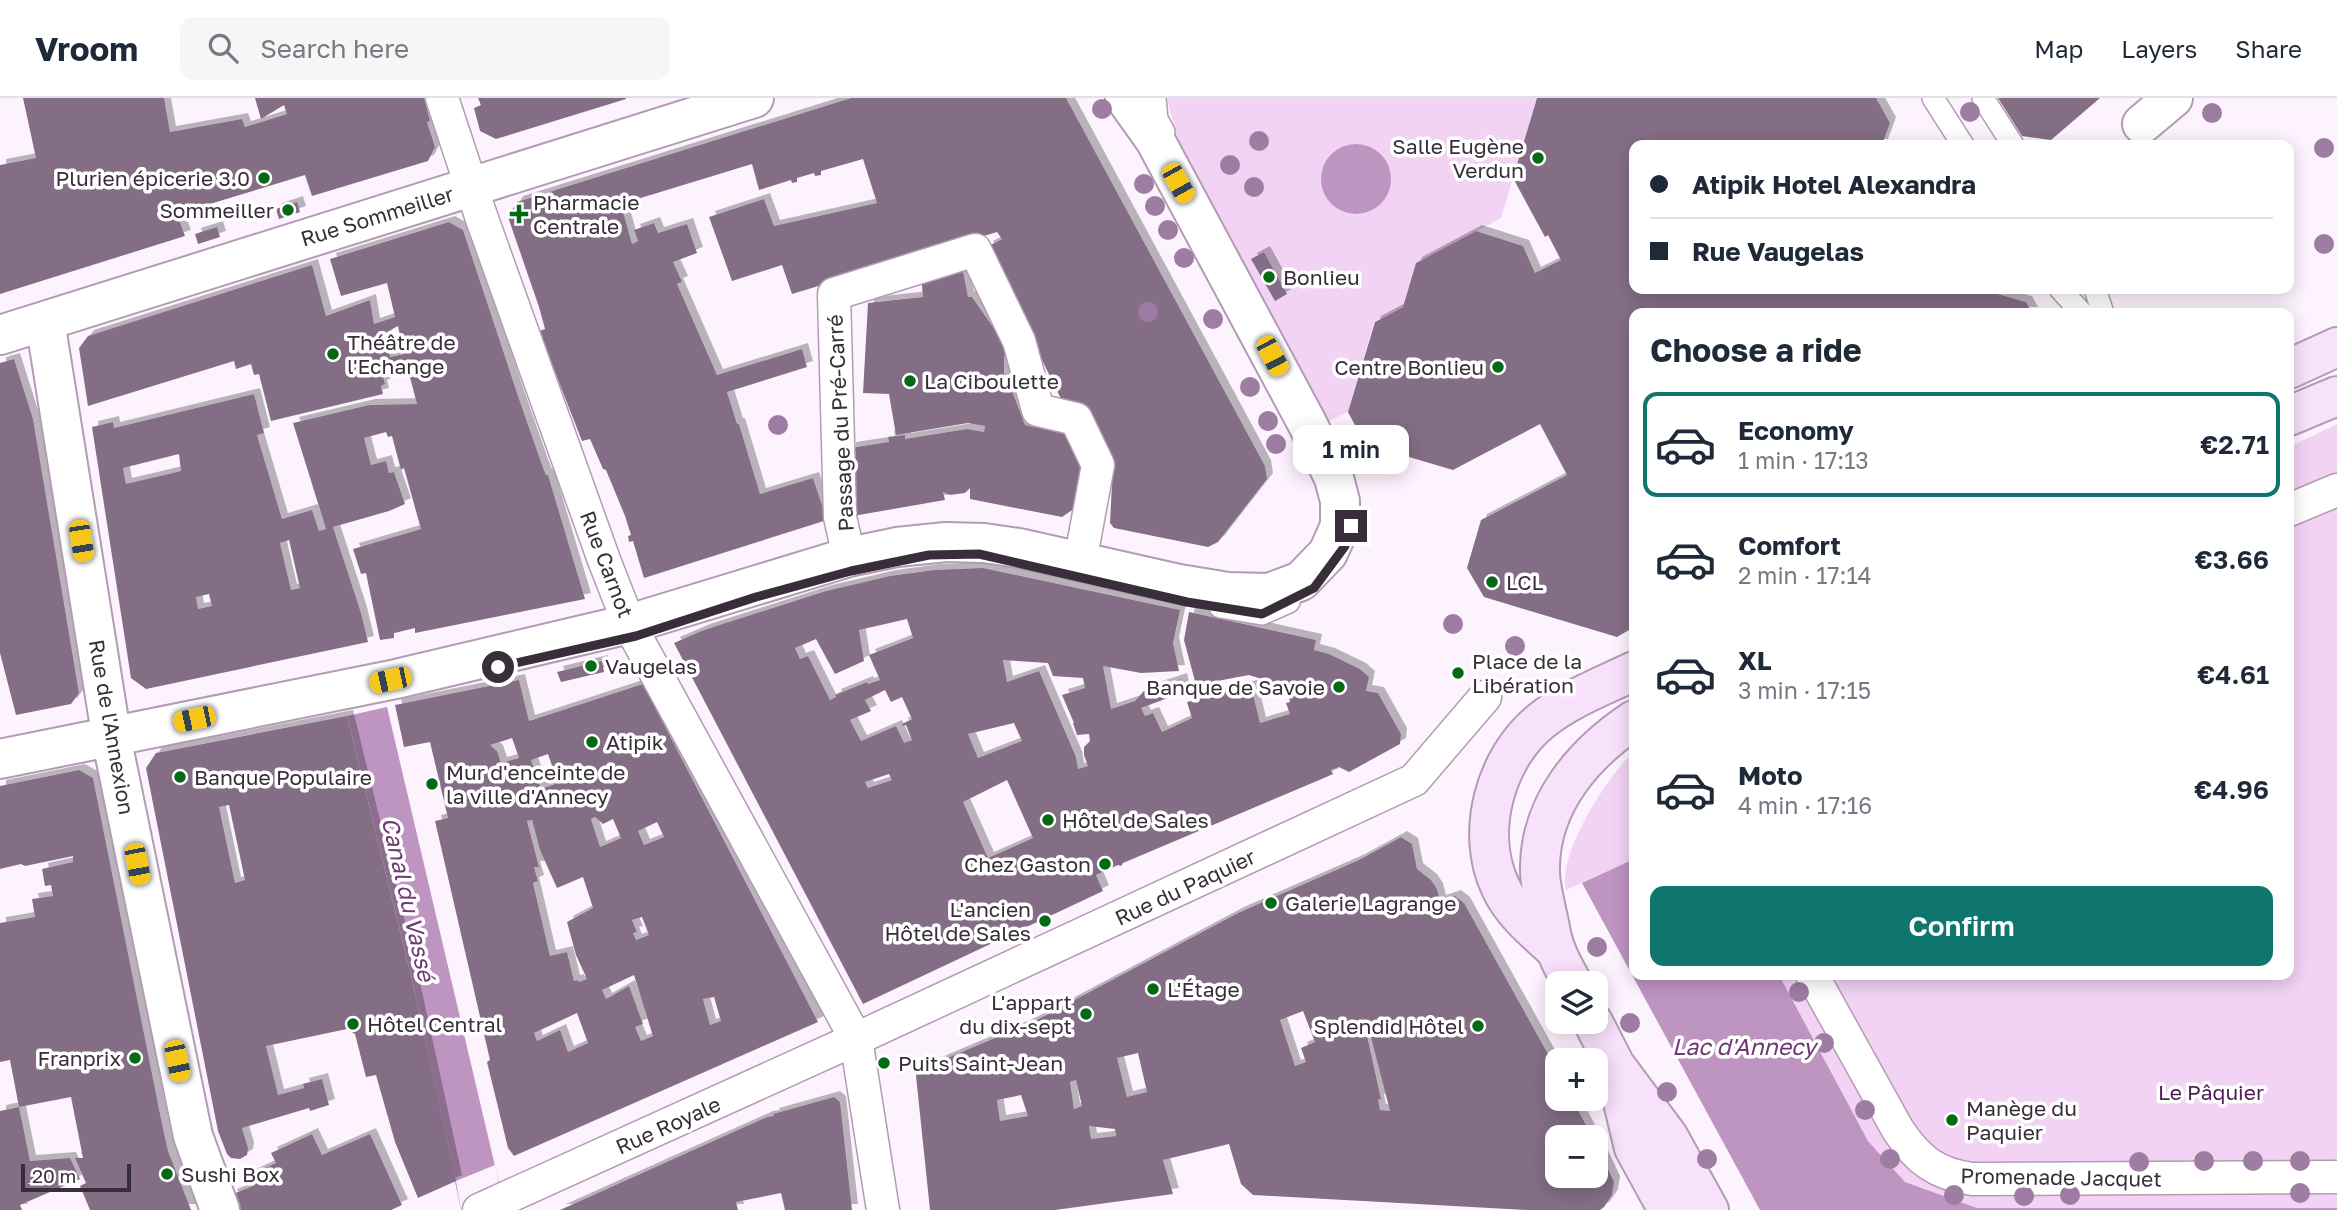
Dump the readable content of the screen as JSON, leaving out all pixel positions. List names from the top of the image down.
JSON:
{
  "streets": {
    "street": [
      "Rue Sommeiller",
      "Passage du Pré-Carré",
      "Rue Carnot",
      "Rue de l'Annexion",
      "Rue du Paquier",
      "Rue Royale",
      "Promenade Jacquet"
    ]
  },
  "crossings": [
    ["Rue Sommeiller", "Rue Carnot"],
    ["Rue Sommeiller", "Rue de l'Annexion"],
    ["Rue Carnot", "Rue du Paquier"],
    ["Rue Carnot", "Rue Royale"],
    ["Rue du Paquier", "Rue Royale"]
  ],
  "water": ["Canal du Vassé", "Lac d'Annecy"],
  "parks": ["Le Pâquier"],
  "places": {
    "other": [
      "Salle Eugène Verdun",
      "Plurien épicerie 3.0",
      "Sommeiller",
      "Bonlieu",
      "Théâtre de l'Echange",
      "Centre Bonlieu",
      "La Ciboulette",
      "LCL",
      "Vaugelas",
      "Place de la Libération",
      "Banque de Savoie",
      "Atipik",
      "Banque Populaire",
      "Mur d'enceinte de la ville d'Annecy",
      "Hôtel de Sales",
      "Chez Gaston",
      "Galerie Lagrange",
      "L'ancien Hôtel de Sales",
      "L'Étage",
      "L'appart du dix-sept",
      "Hôtel Central",
      "Splendid Hôtel",
      "Franprix",
      "Puits Saint-Jean",
      "Manège du Paquier",
      "Sushi Box"
    ],
    "health": ["Pharmacie Centrale"]
  },
  "scale_bar": "20 m",
  "page": {
    "header": "Vroom",
    "search": "Search here",
    "nav": ["Map", "Layers", "Share"],
    "banner": ["Atipik Hotel Alexandra", "Rue Vaugelas"],
    "heading": "Choose a ride",
    "list": [
      {
        "name": "Economy",
        "note": "1 min · 17:13",
        "value": "€2.71"
      },
      {
        "name": "Comfort",
        "note": "2 min · 17:14",
        "value": "€3.66"
      },
      {
        "name": "XL",
        "note": "3 min · 17:15",
        "value": "€4.61"
      },
      {
        "name": "Moto",
        "note": "4 min · 17:16",
        "value": "€4.96"
      }
    ],
    "bubble": "1 min",
    "buttons": "Confirm",
    "map_buttons": ["+", "−"],
    "scale": "20 m"
  }
}
